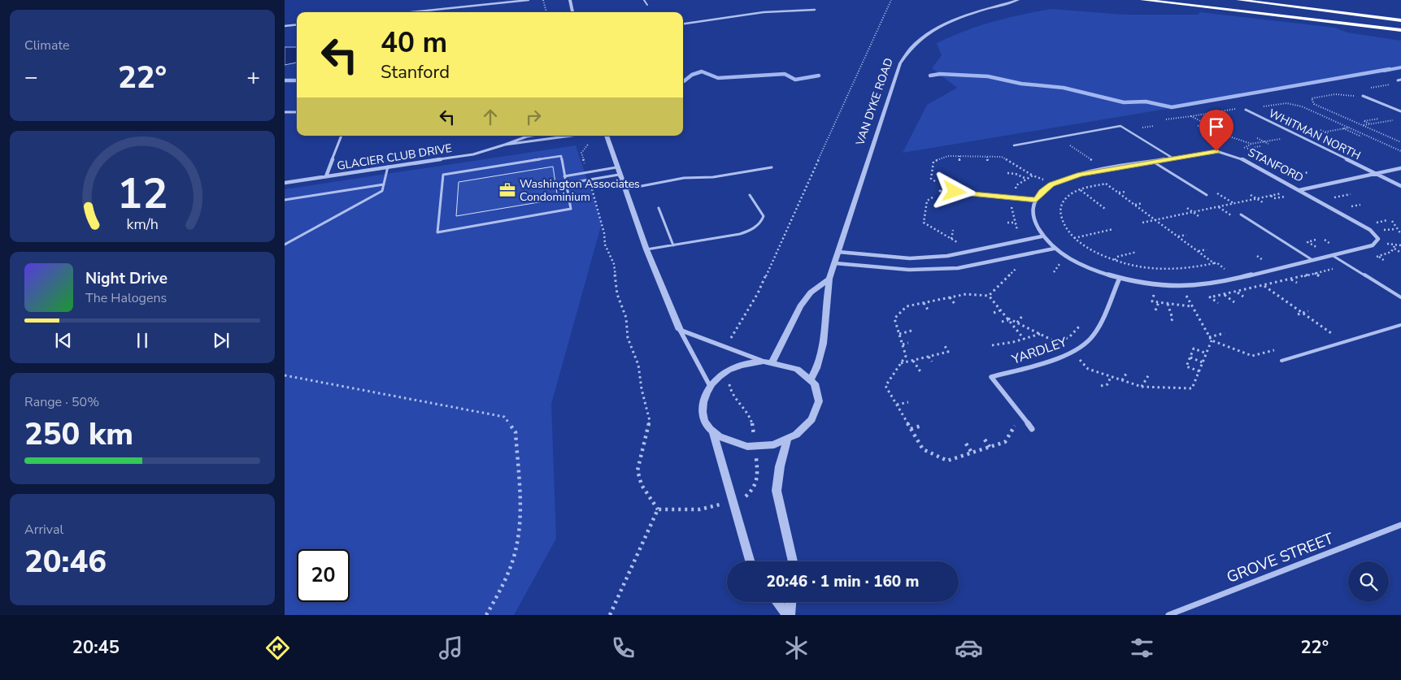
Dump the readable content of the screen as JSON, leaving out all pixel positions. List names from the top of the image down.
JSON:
{
  "streets": {
    "street": [
      "VAN DYKE ROAD",
      "WHITMAN NORTH",
      "GLACIER CLUB DRIVE",
      "STANFORD",
      "YARDLEY",
      "GROVE STREET"
    ]
  },
  "crossings": [
    ["WHITMAN NORTH", "STANFORD"]
  ],
  "places": {
    "office": ["Washington Associates Condominium"]
  },
  "page": {
    "tile": [
      "Climate",
      ["Range · 50%", "250 km"],
      ["Arrival", "20:46"]
    ],
    "turn": ["40 m", "Stanford"],
    "heat": ["−", "22°", "+"],
    "song": ["Night Drive", "The Halogens"],
    "limit": "20",
    "trip": "20:46 · 1 min · 160 m",
    "tabs": ["20:45", "22°"],
    "gauge": ["12", "km/h"]
  }
}
